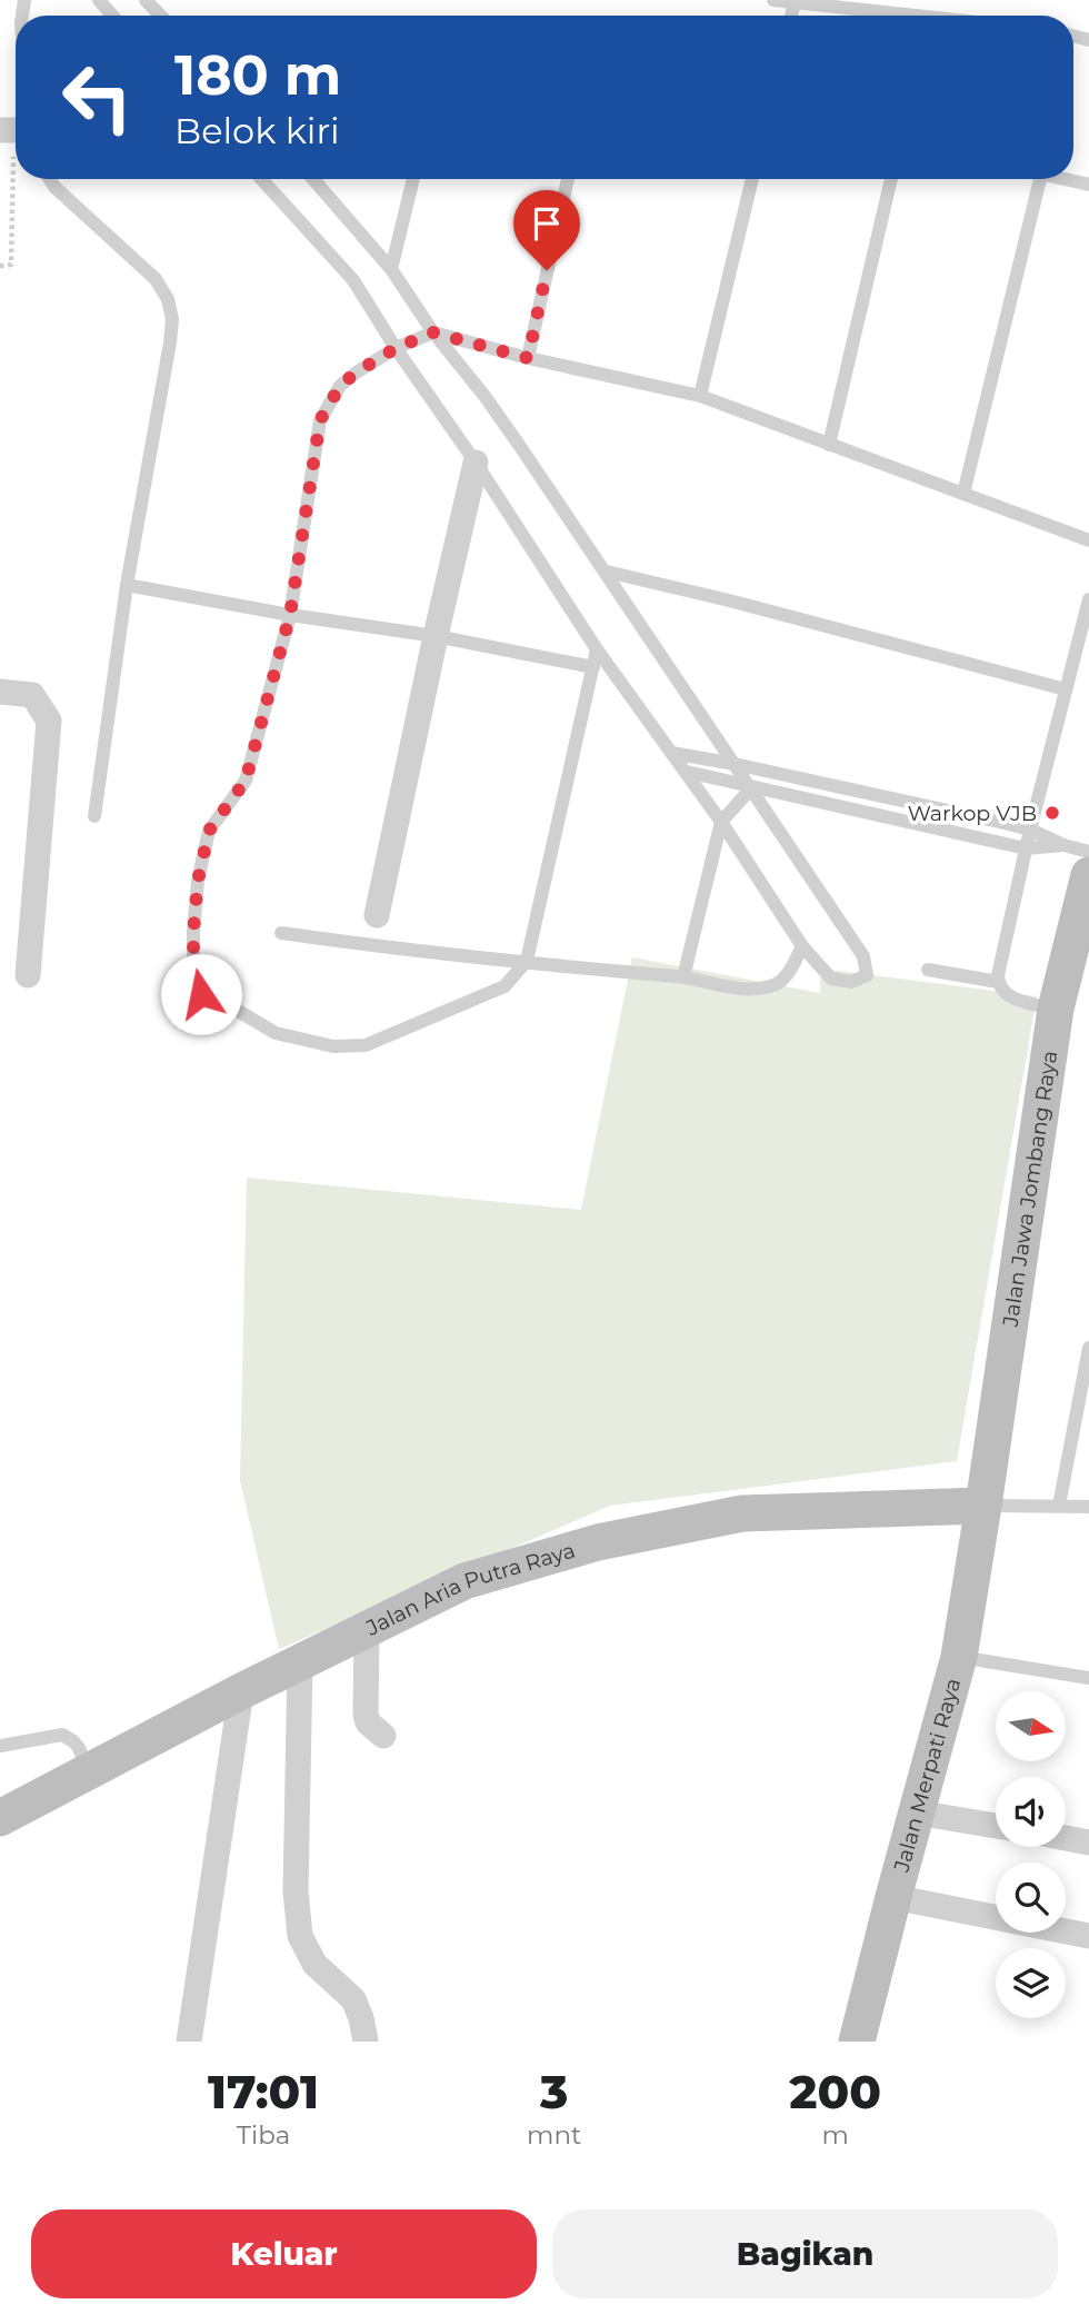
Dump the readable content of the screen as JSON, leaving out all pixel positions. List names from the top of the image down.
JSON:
{
  "streets": {
    "main road": ["Jalan Jawa Jombang Raya", "Jalan Aria Putra Raya", "Jalan Merpati Raya"]
  },
  "crossings": [
    ["Jalan Jawa Jombang Raya", "Jalan Aria Putra Raya"],
    ["Jalan Jawa Jombang Raya", "Jalan Merpati Raya"],
    ["Jalan Aria Putra Raya", "Jalan Merpati Raya"]
  ],
  "places": ["Warkop VJB"],
  "north": "right",
  "page": {
    "turn": ["180 m", "Belok kiri"],
    "eta": [
      "17:01",
      "Tiba",
      "3",
      "mnt",
      "200",
      "m"
    ],
    "buttons": ["Keluar", "Bagikan"]
  }
}
